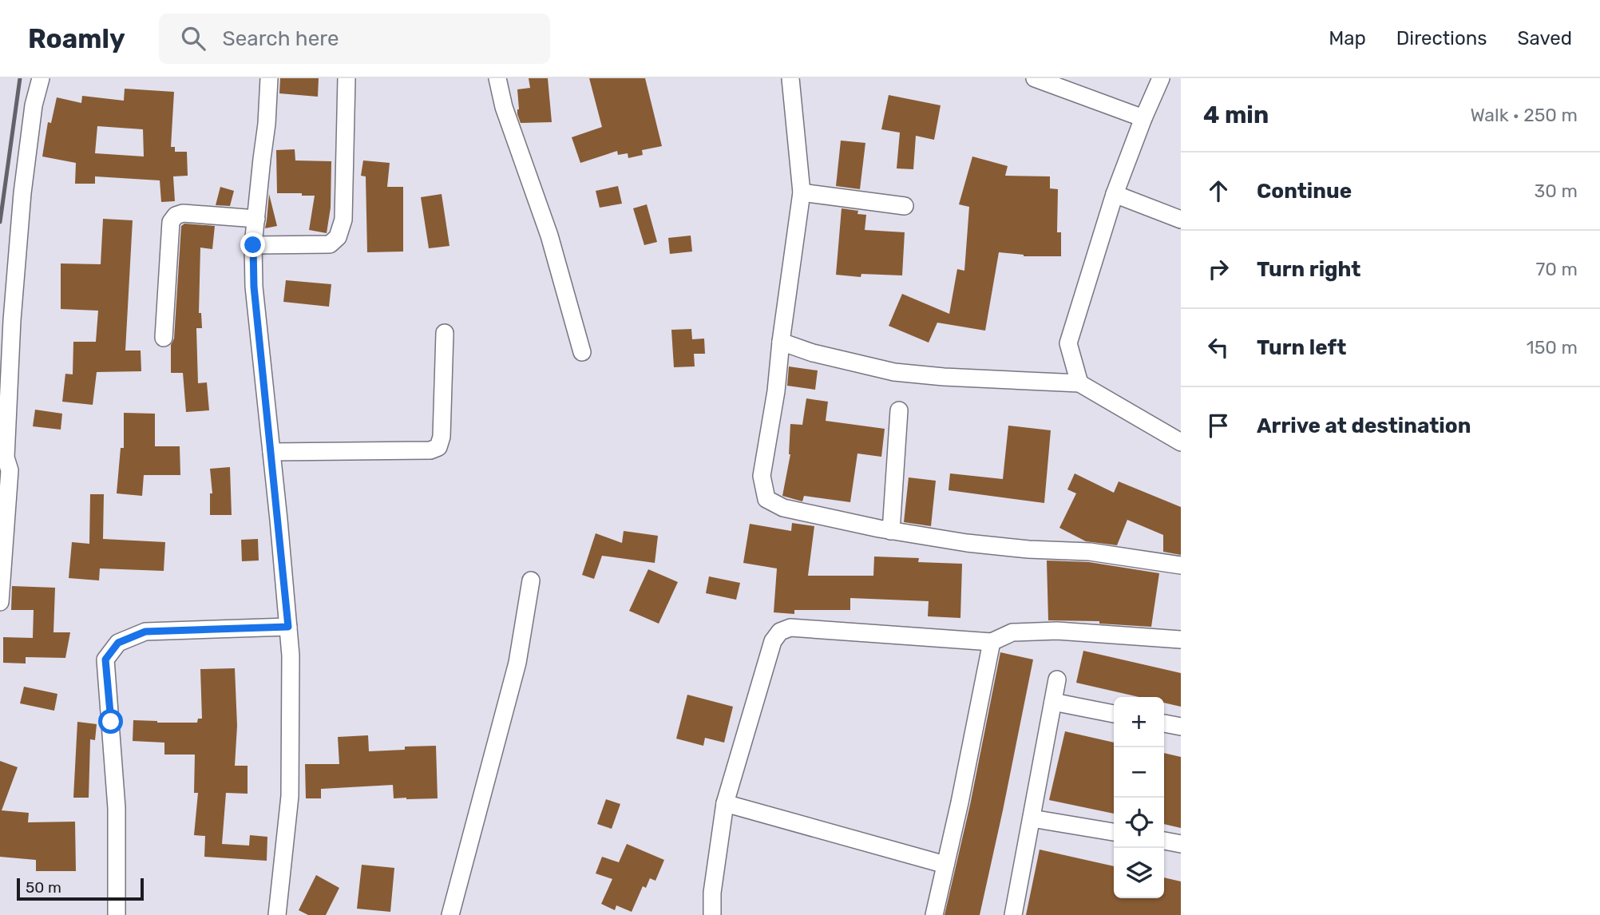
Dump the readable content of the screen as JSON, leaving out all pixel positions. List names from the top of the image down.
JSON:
{
  "scale_bar": "50 m",
  "page": {
    "header": "Roamly",
    "search": "Search here",
    "nav": ["Map", "Directions", "Saved"],
    "heading": ["4 min", "Walk · 250 m"],
    "list": [
      ["Continue", "30 m"],
      ["Turn right", "70 m"],
      ["Turn left", "150 m"],
      "Arrive at destination"
    ],
    "map_buttons": ["+", "−"],
    "scale": "50 m"
  }
}
